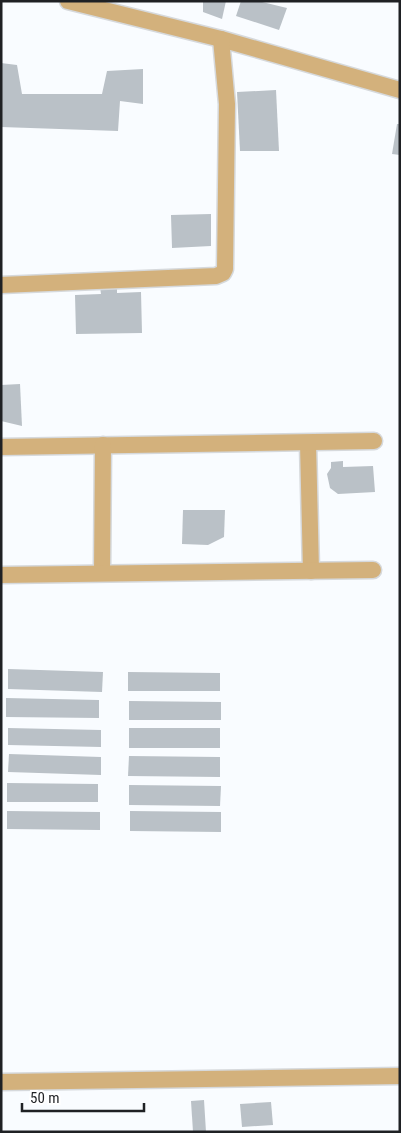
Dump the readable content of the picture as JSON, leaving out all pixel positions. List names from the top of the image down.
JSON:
{
  "scale_bar": "50 m"
}
